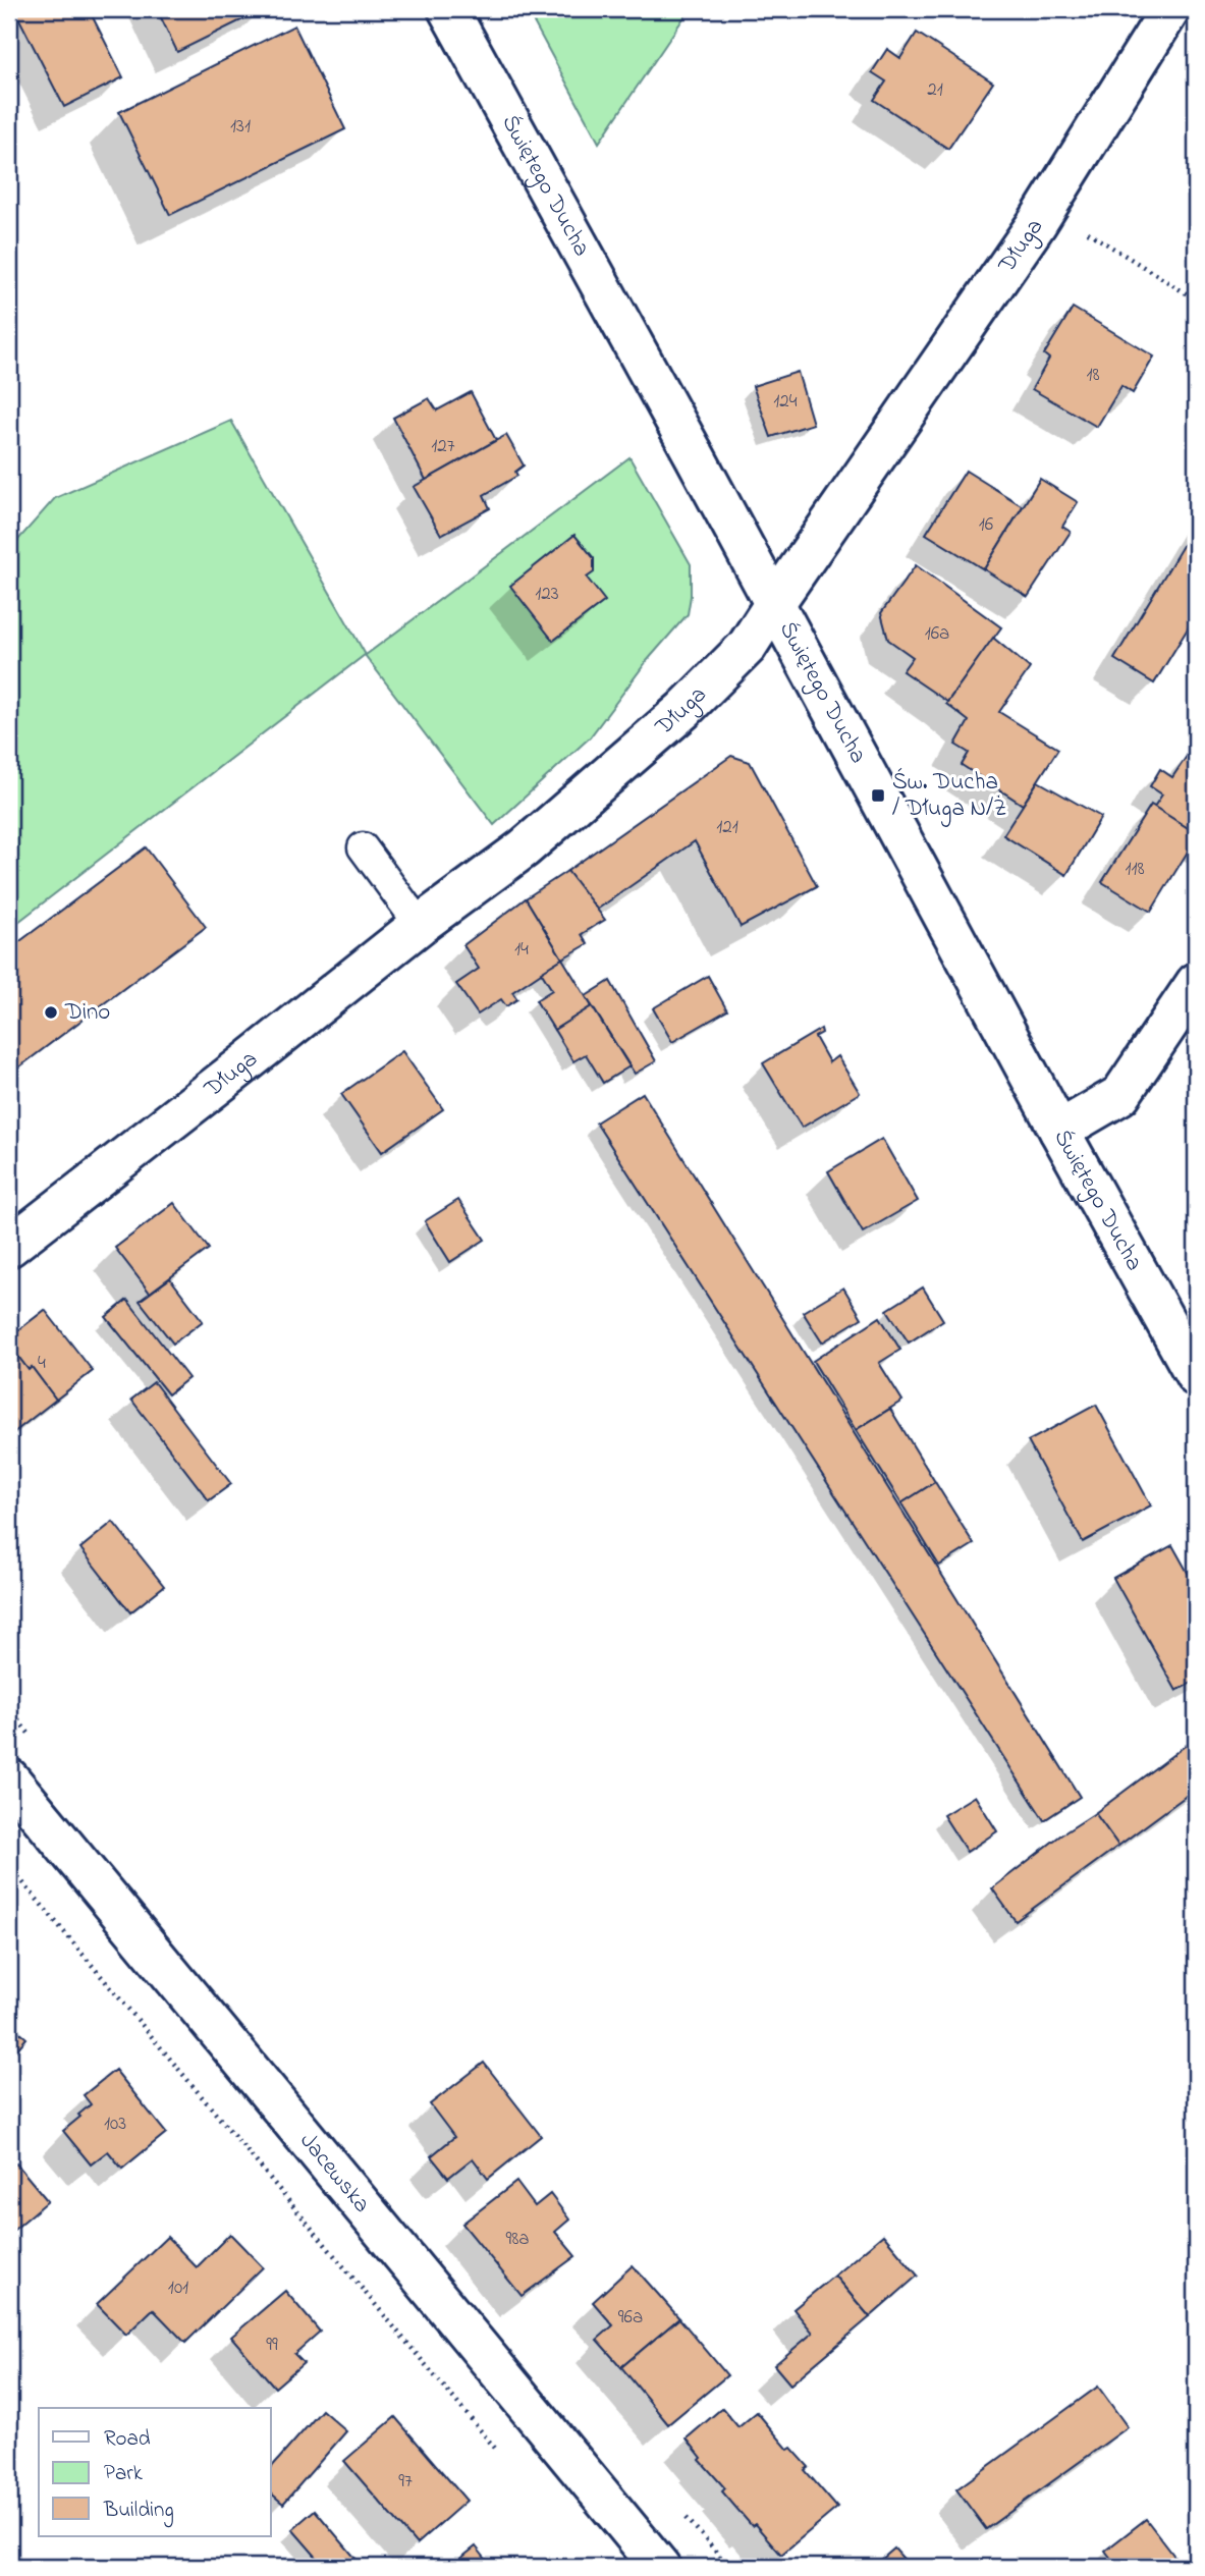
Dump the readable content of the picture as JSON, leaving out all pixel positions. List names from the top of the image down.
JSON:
{
  "streets": {
    "street": ["Świętego Ducha", "Długa", "Jacewska"]
  },
  "crossings": [
    ["Świętego Ducha", "Długa"]
  ],
  "places": {
    "transit": ["Św. Ducha / Długa N/Ż"],
    "other": ["Dino"]
  },
  "house_numbers": [
    "21",
    "131",
    "18",
    "124",
    "127",
    "16",
    "123",
    "16a",
    "121",
    "118",
    "14",
    "4",
    "103",
    "98a",
    "101",
    "96a",
    "99",
    "97"
  ],
  "legend": ["Road", "Park", "Building"]
}
